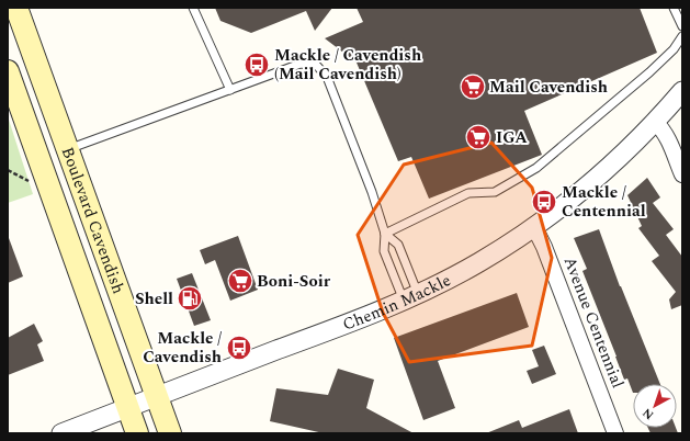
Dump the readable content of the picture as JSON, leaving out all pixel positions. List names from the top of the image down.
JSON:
{
  "streets": {
    "main road": ["Boulevard Cavendish"],
    "street": ["Chemin Mackle", "Avenue Centennial"]
  },
  "crossings": [
    ["Boulevard Cavendish", "Chemin Mackle"],
    ["Chemin Mackle", "Avenue Centennial"]
  ],
  "places": {
    "bus stop": ["Mackle / Cavendish (Mail Cavendish)", "Mackle / Centennial", "Mackle / Cavendish"],
    "supermarket": ["Mail Cavendish", "IGA", "Boni-Soir"],
    "fuel station": ["Shell"]
  },
  "north": "bottom left"
}
